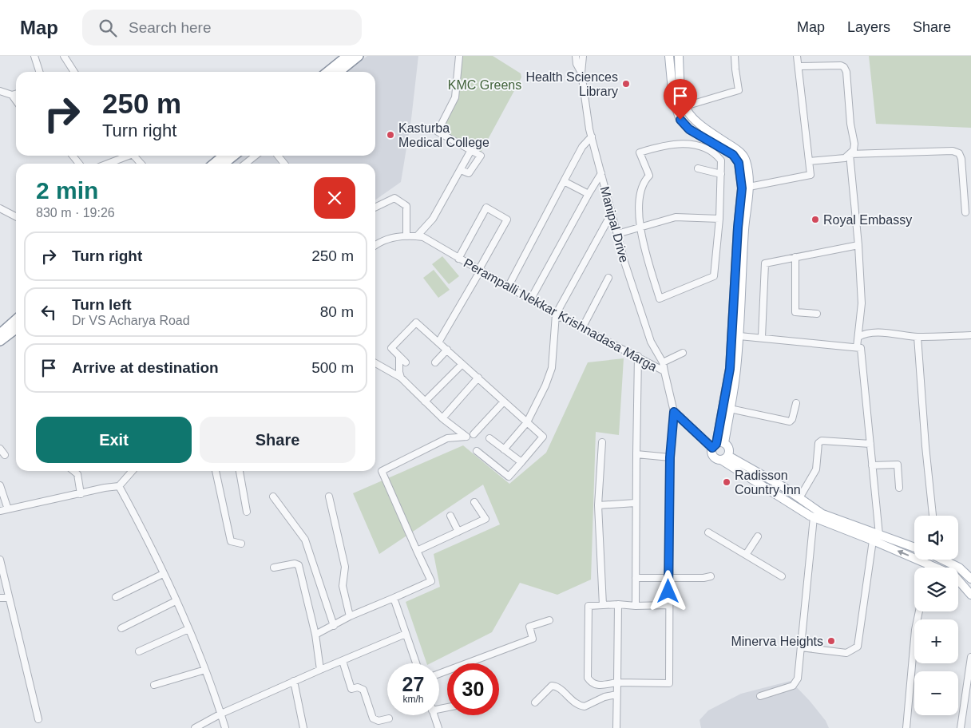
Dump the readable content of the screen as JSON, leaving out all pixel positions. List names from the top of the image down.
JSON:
{
  "streets": {
    "street": ["Manipal Drive", "Perampalli Nekkar Krishnadasa Marga"]
  },
  "crossings": [
    ["Manipal Drive", "Perampalli Nekkar Krishnadasa Marga"]
  ],
  "parks": ["KMC Greens"],
  "places": [
    "Health Sciences Library",
    "Kasturba Medical College",
    "Royal Embassy",
    "Radisson Country Inn",
    "Minerva Heights"
  ],
  "page": {
    "header": "Map",
    "search": "Search here",
    "nav": ["Map", "Layers", "Share"],
    "turn": ["250 m", "Turn right"],
    "heading": ["2 min", "830 m · 19:26"],
    "list": [
      {
        "name": "Turn right",
        "value": "250 m"
      },
      {
        "name": "Turn left",
        "note": "Dr VS Acharya Road",
        "value": "80 m"
      },
      {
        "name": "Arrive at destination",
        "value": "500 m"
      }
    ],
    "buttons": ["Exit", "Share"],
    "map_buttons": ["+", "−"],
    "speed": "27 km/h",
    "limit": "30"
  }
}
